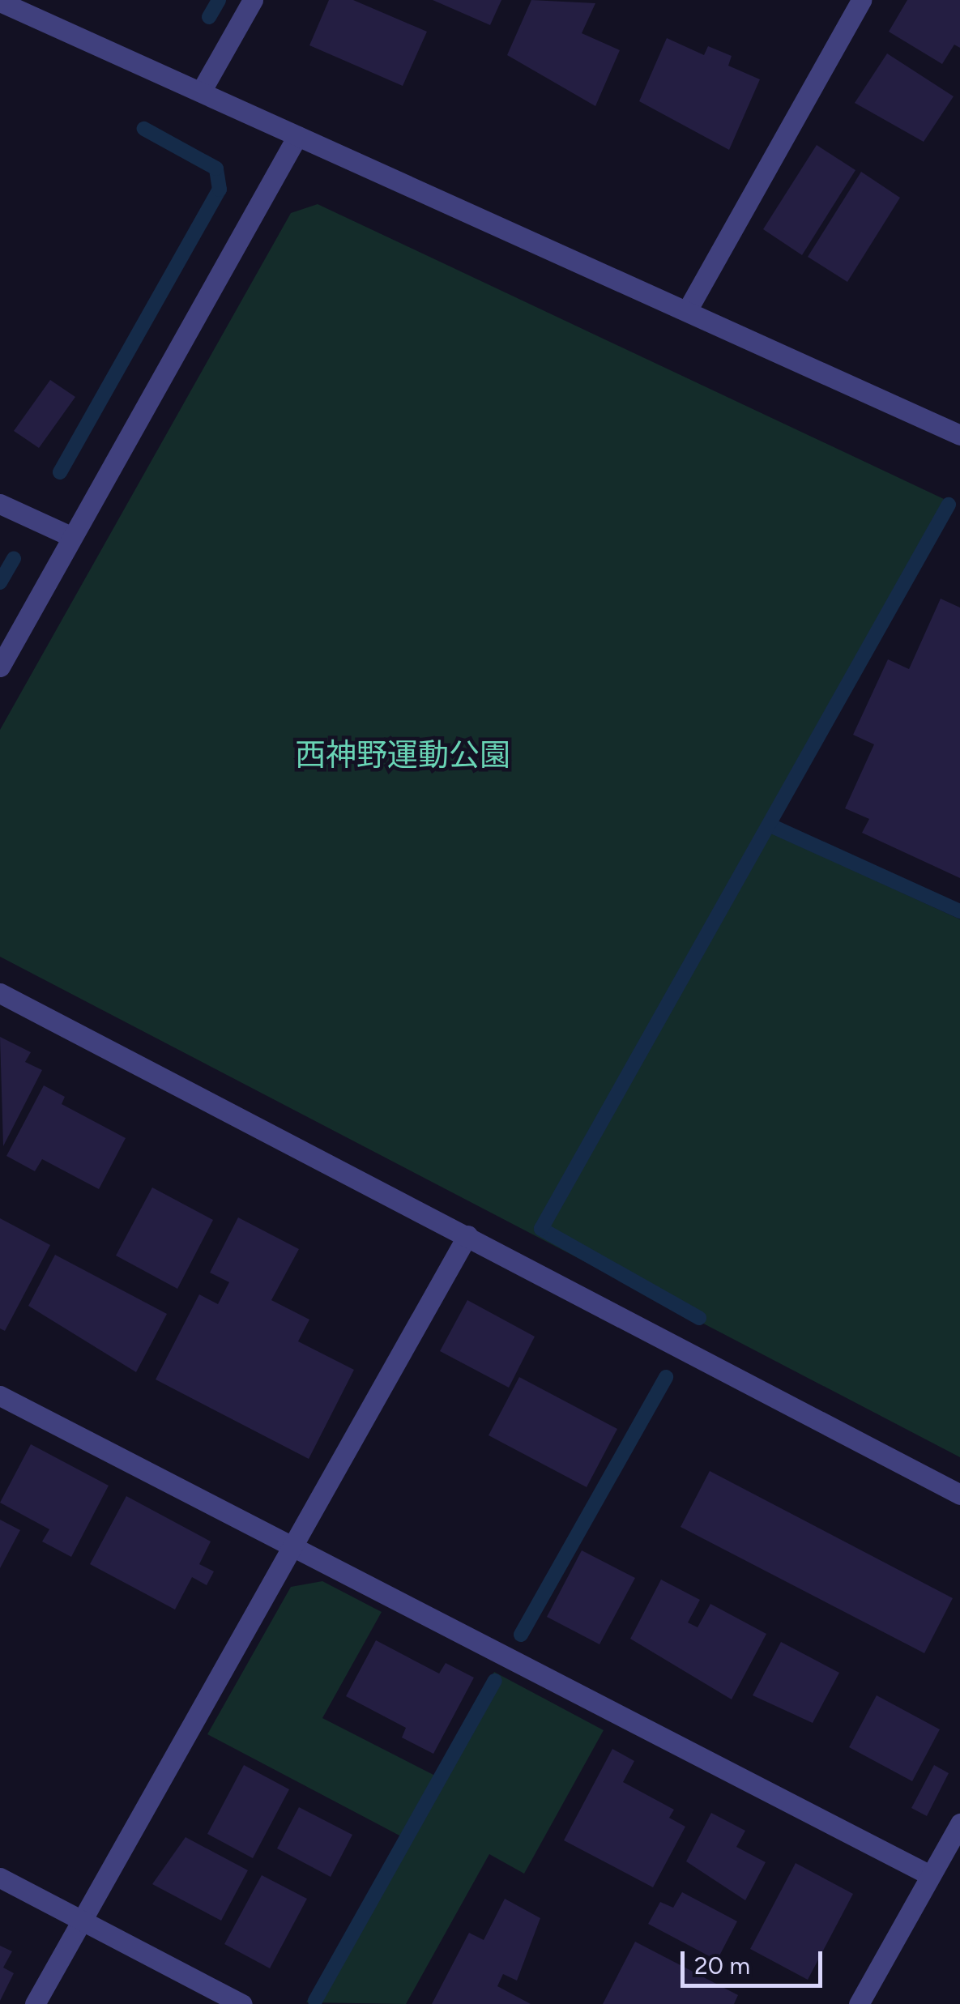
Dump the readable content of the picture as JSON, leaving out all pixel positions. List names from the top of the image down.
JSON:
{
  "parks": ["西神野運動公園"],
  "scale_bar": "20 m"
}
